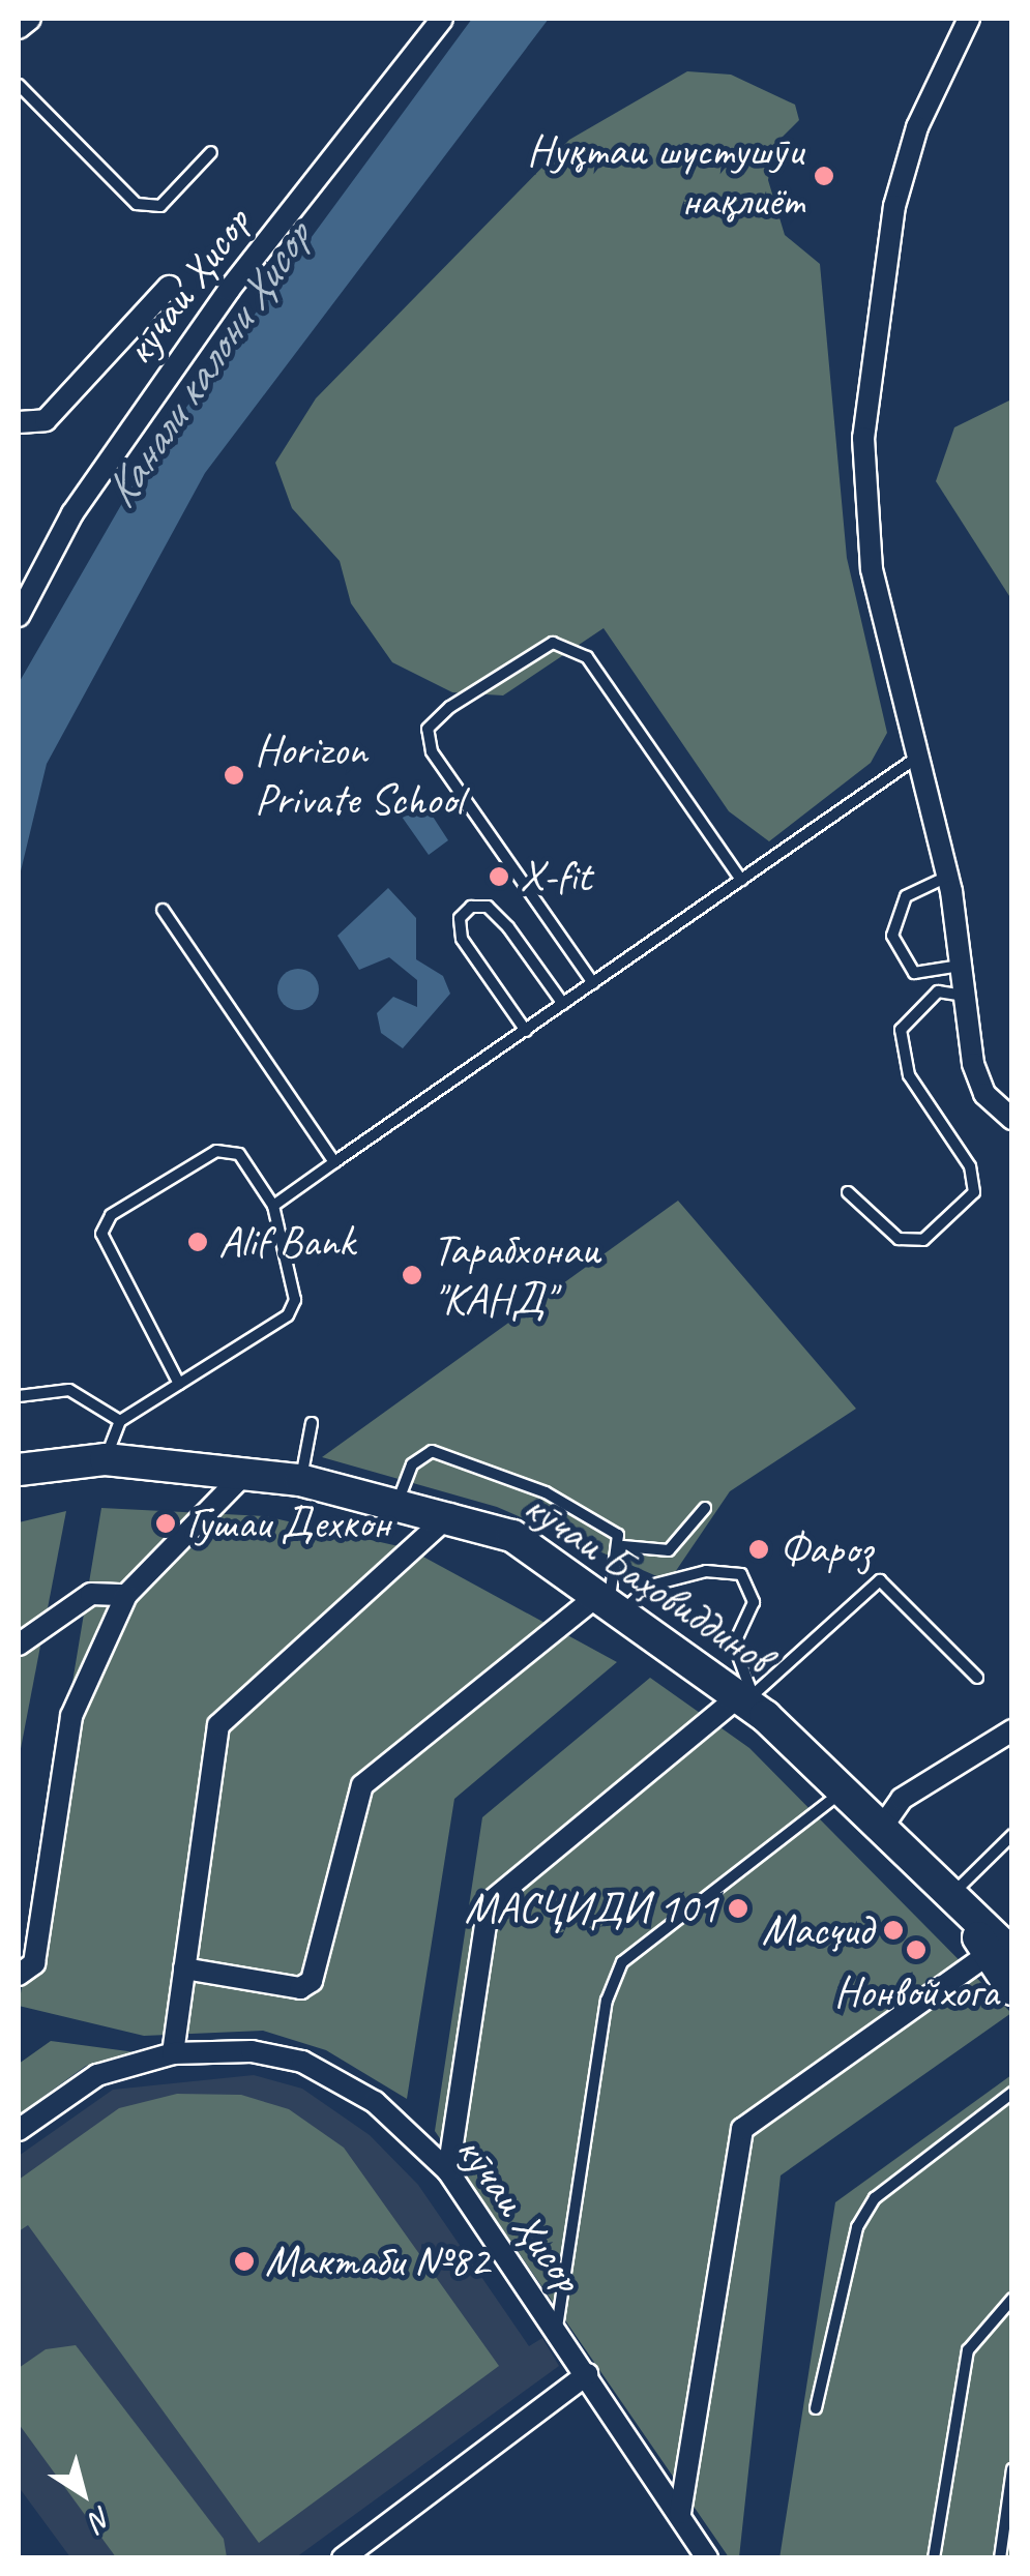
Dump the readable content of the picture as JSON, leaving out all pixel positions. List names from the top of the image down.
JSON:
{
  "streets": {
    "street": ["кӯчаи Ҳисор", "кӯчаи Баҳовиддинов"]
  },
  "water": ["Канали калони Ҳисор"],
  "places": [
    "Нуқтаи шустушӯи нақлиёт",
    "Horizon Private School",
    "X-fit",
    "Alif Bank",
    "Тарабхонаи \"КАНД\"",
    "Гушаи Дехкон",
    "Фароз",
    "МАСҶИДИ 101",
    "Масҷид",
    "Нонвойхога",
    "Мактаби №82"
  ],
  "north": "bottom right"
}
